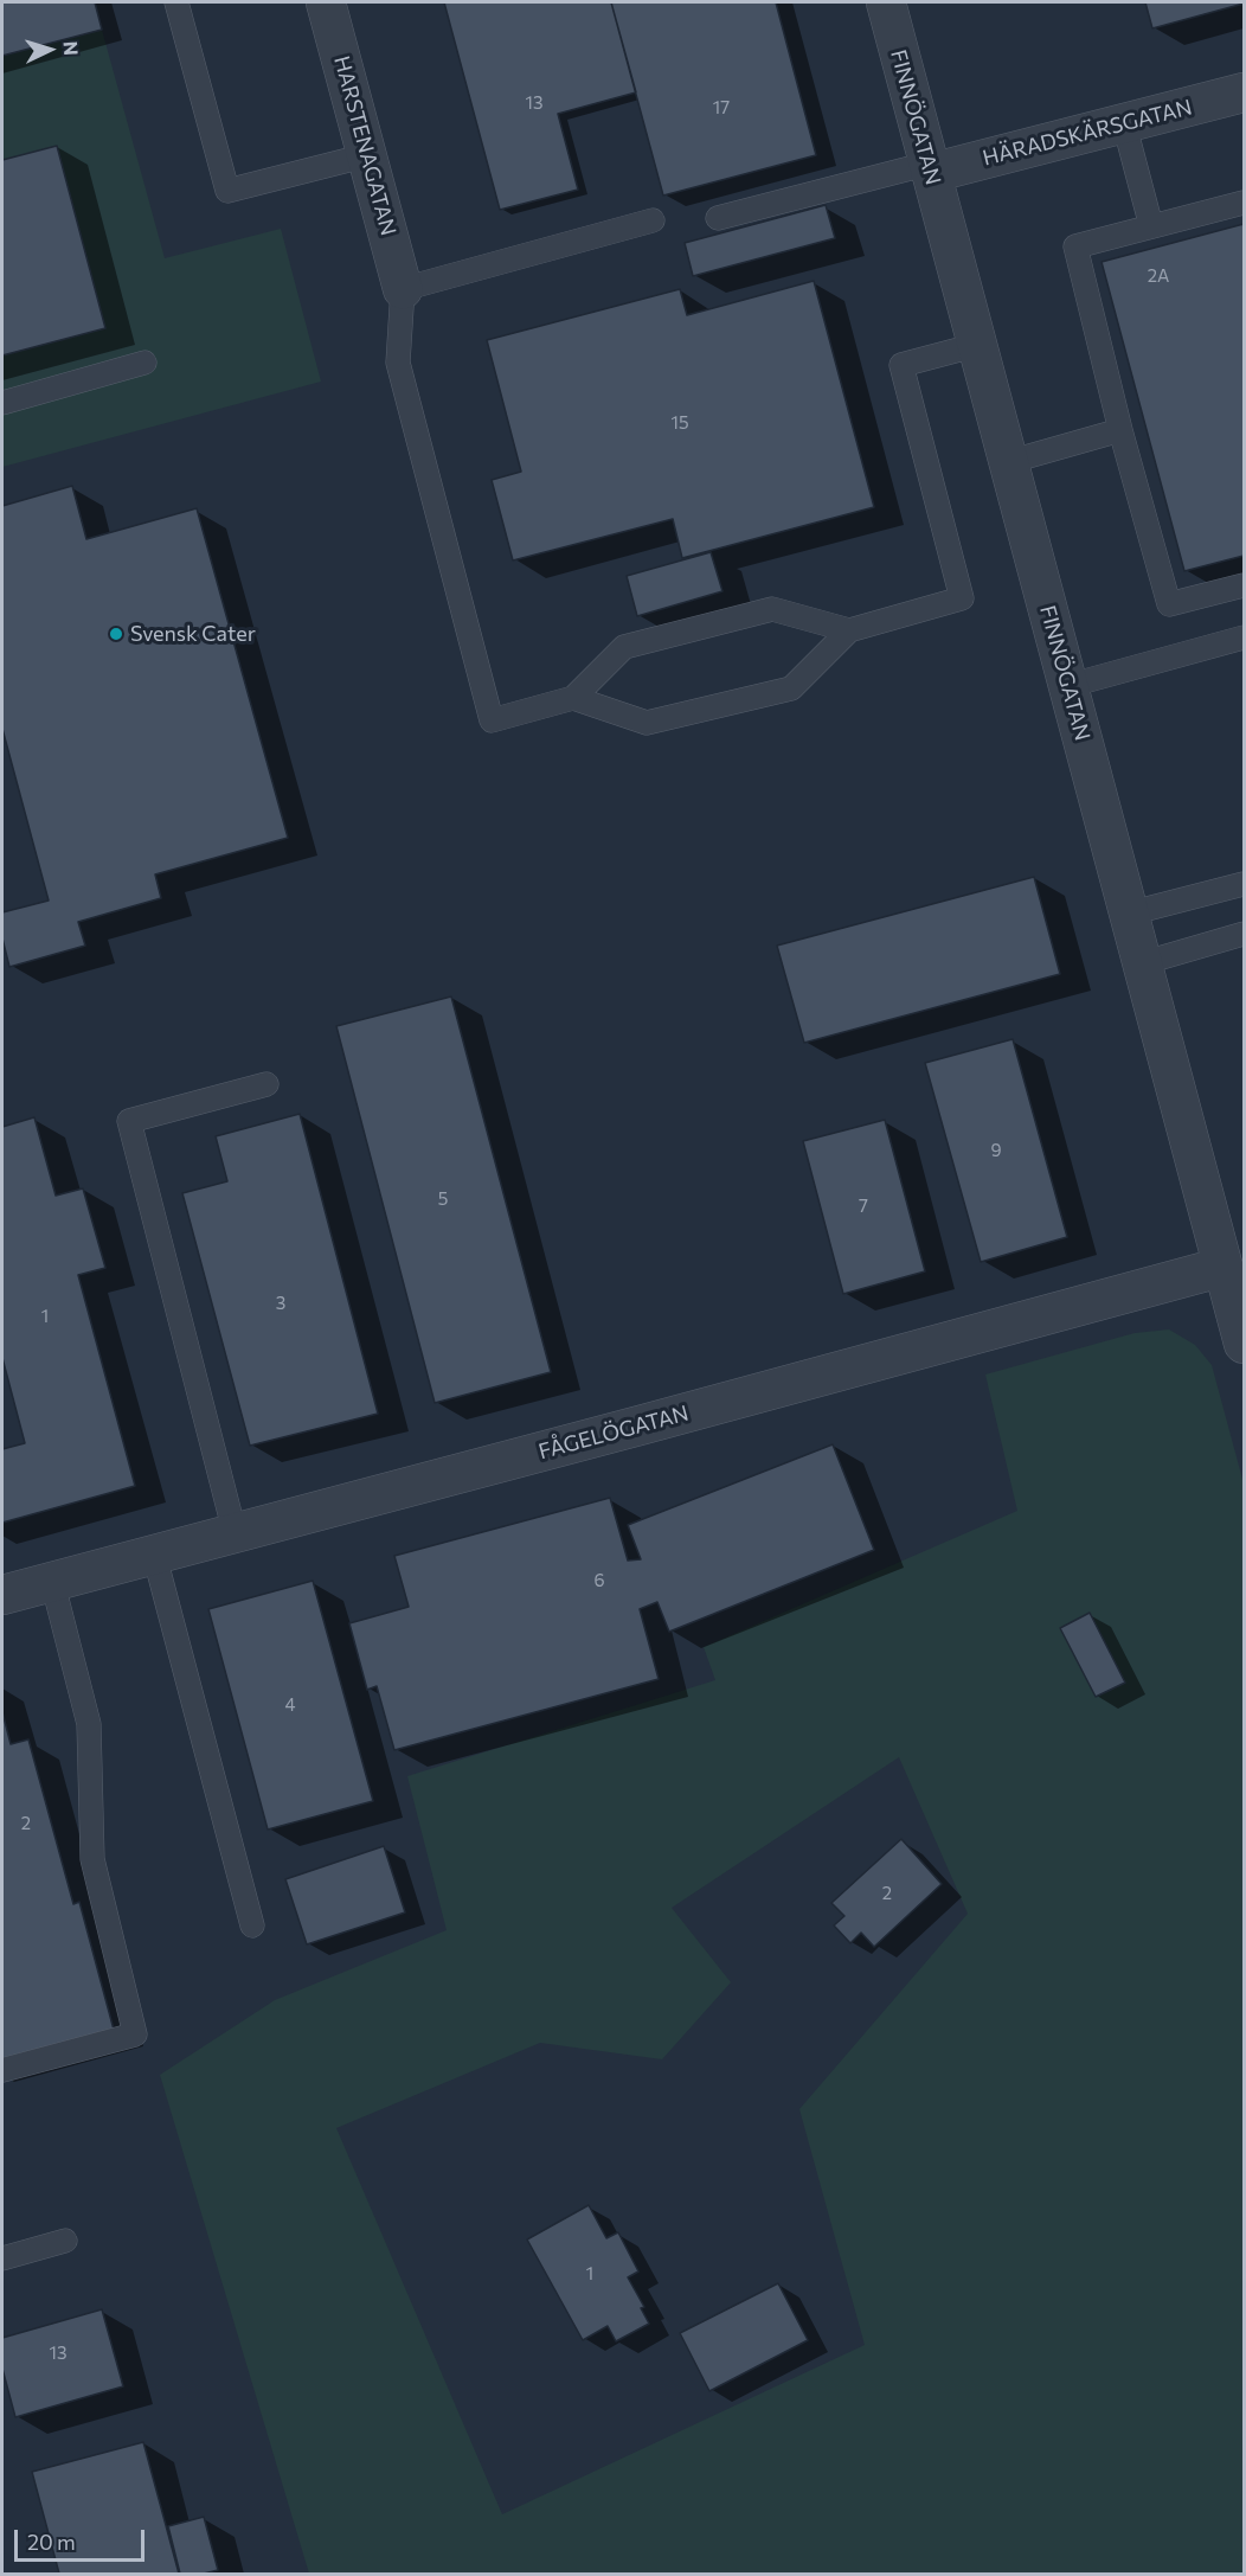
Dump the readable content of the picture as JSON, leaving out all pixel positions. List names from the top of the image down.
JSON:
{
  "streets": {
    "street": [
      "FINNÖGATAN",
      "HÄRADSKÄRSGATAN",
      "HARSTENAGATAN",
      "FÅGELÖGATAN"
    ]
  },
  "crossings": [
    ["FINNÖGATAN", "HÄRADSKÄRSGATAN"],
    ["FINNÖGATAN", "FÅGELÖGATAN"]
  ],
  "places": ["Svensk Cater"],
  "house_numbers": [
    "13",
    "17",
    "2A",
    "15",
    "9",
    "5",
    "7",
    "3",
    "1",
    "6",
    "4",
    "2",
    "2",
    "1",
    "13"
  ],
  "scale_bar": "20 m",
  "north": "right"
}
